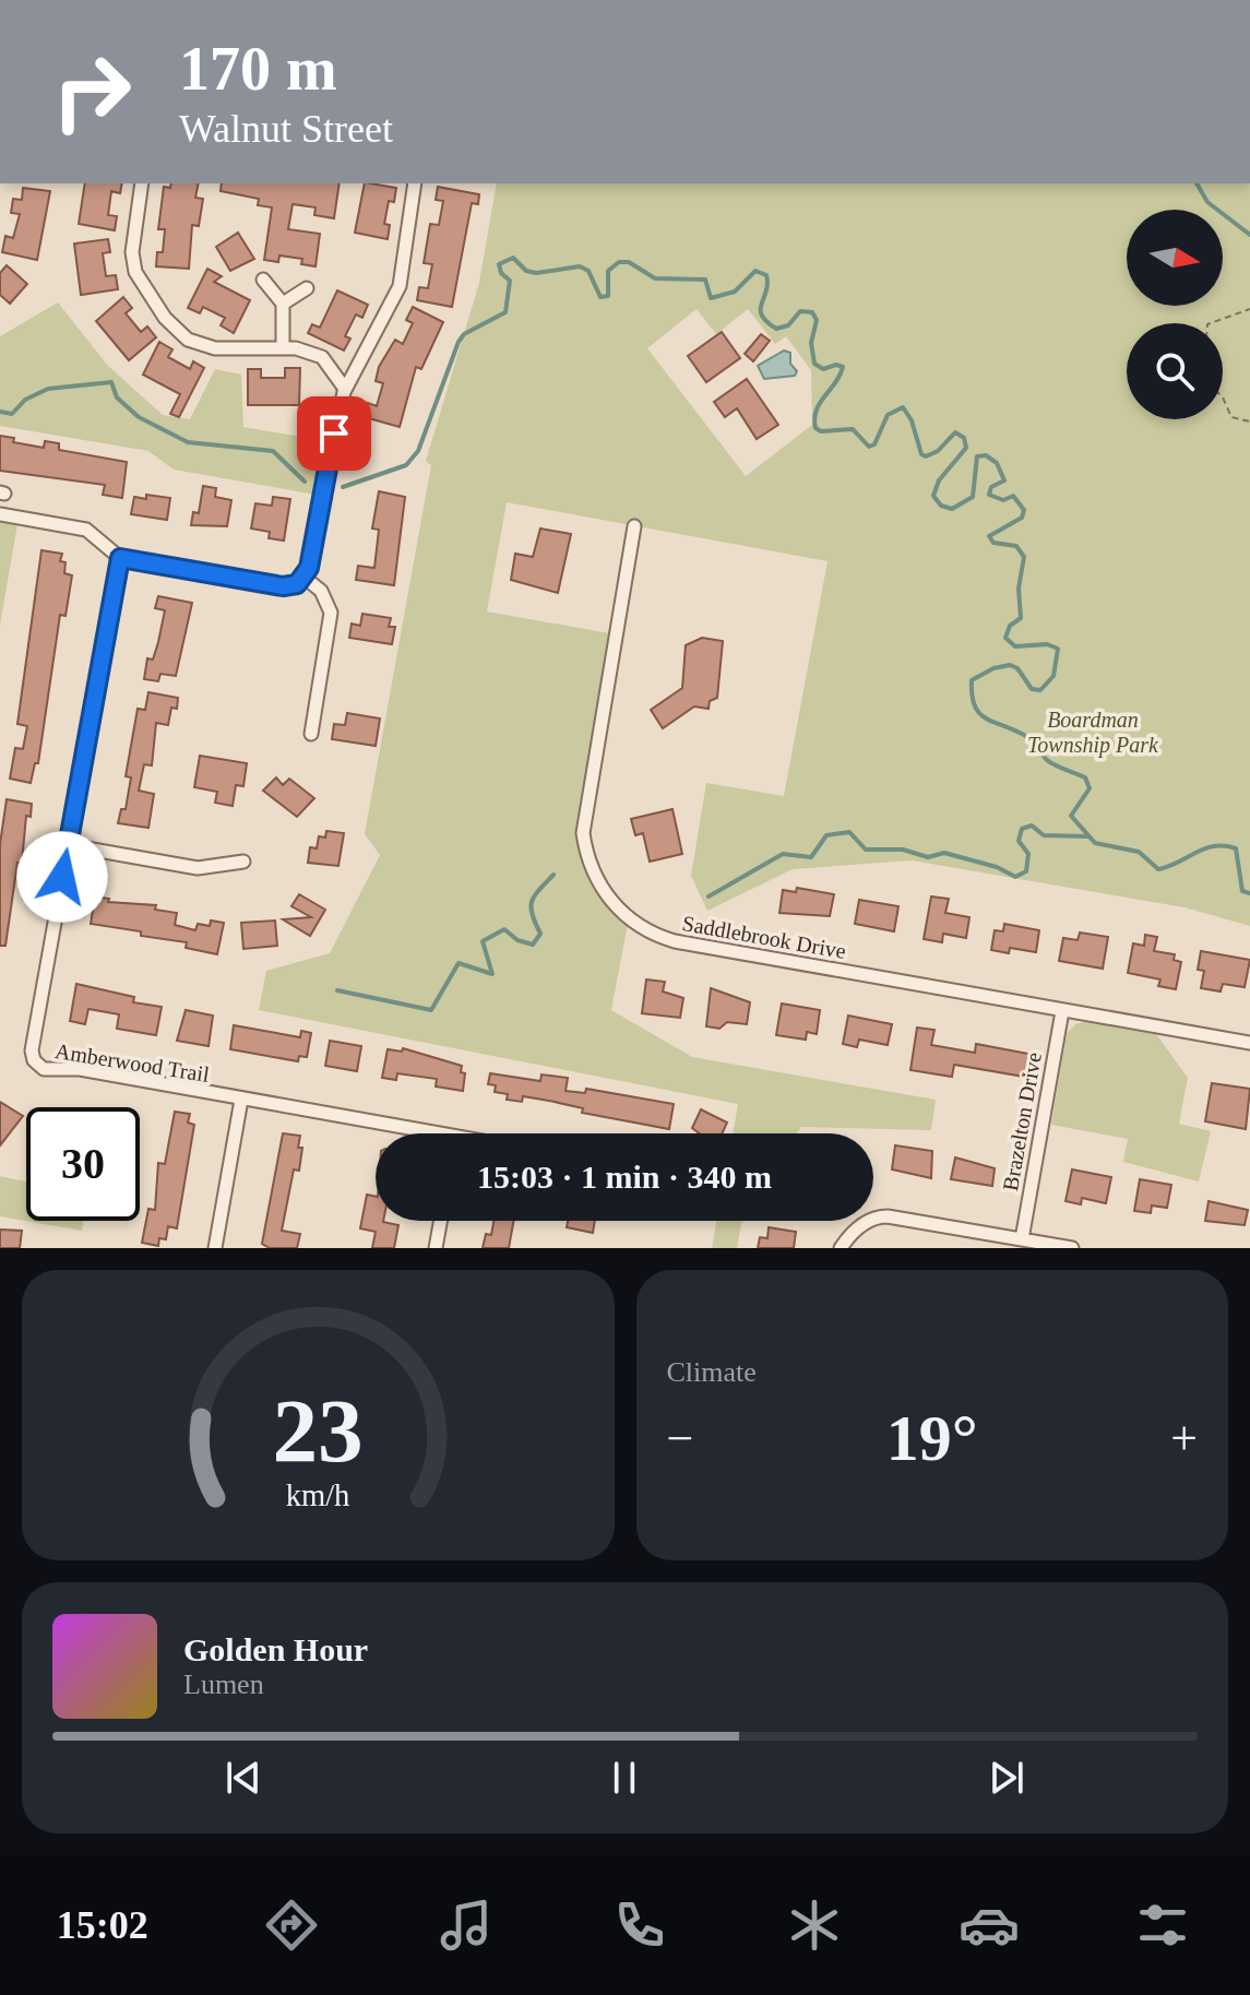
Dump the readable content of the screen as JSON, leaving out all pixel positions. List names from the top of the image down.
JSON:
{
  "streets": {
    "street": ["Saddlebrook Drive", "Amberwood Trail", "Brazelton Drive"]
  },
  "crossings": [
    ["Saddlebrook Drive", "Brazelton Drive"]
  ],
  "parks": ["Boardman Township Park"],
  "north": "right",
  "page": {
    "turn": ["170 m", "Walnut Street"],
    "limit": "30",
    "trip": "15:03 · 1 min · 340 m",
    "tile": "Climate",
    "heat": ["−", "19°", "+"],
    "song": ["Golden Hour", "Lumen"],
    "tabs": "15:02",
    "gauge": ["23", "km/h"]
  }
}
